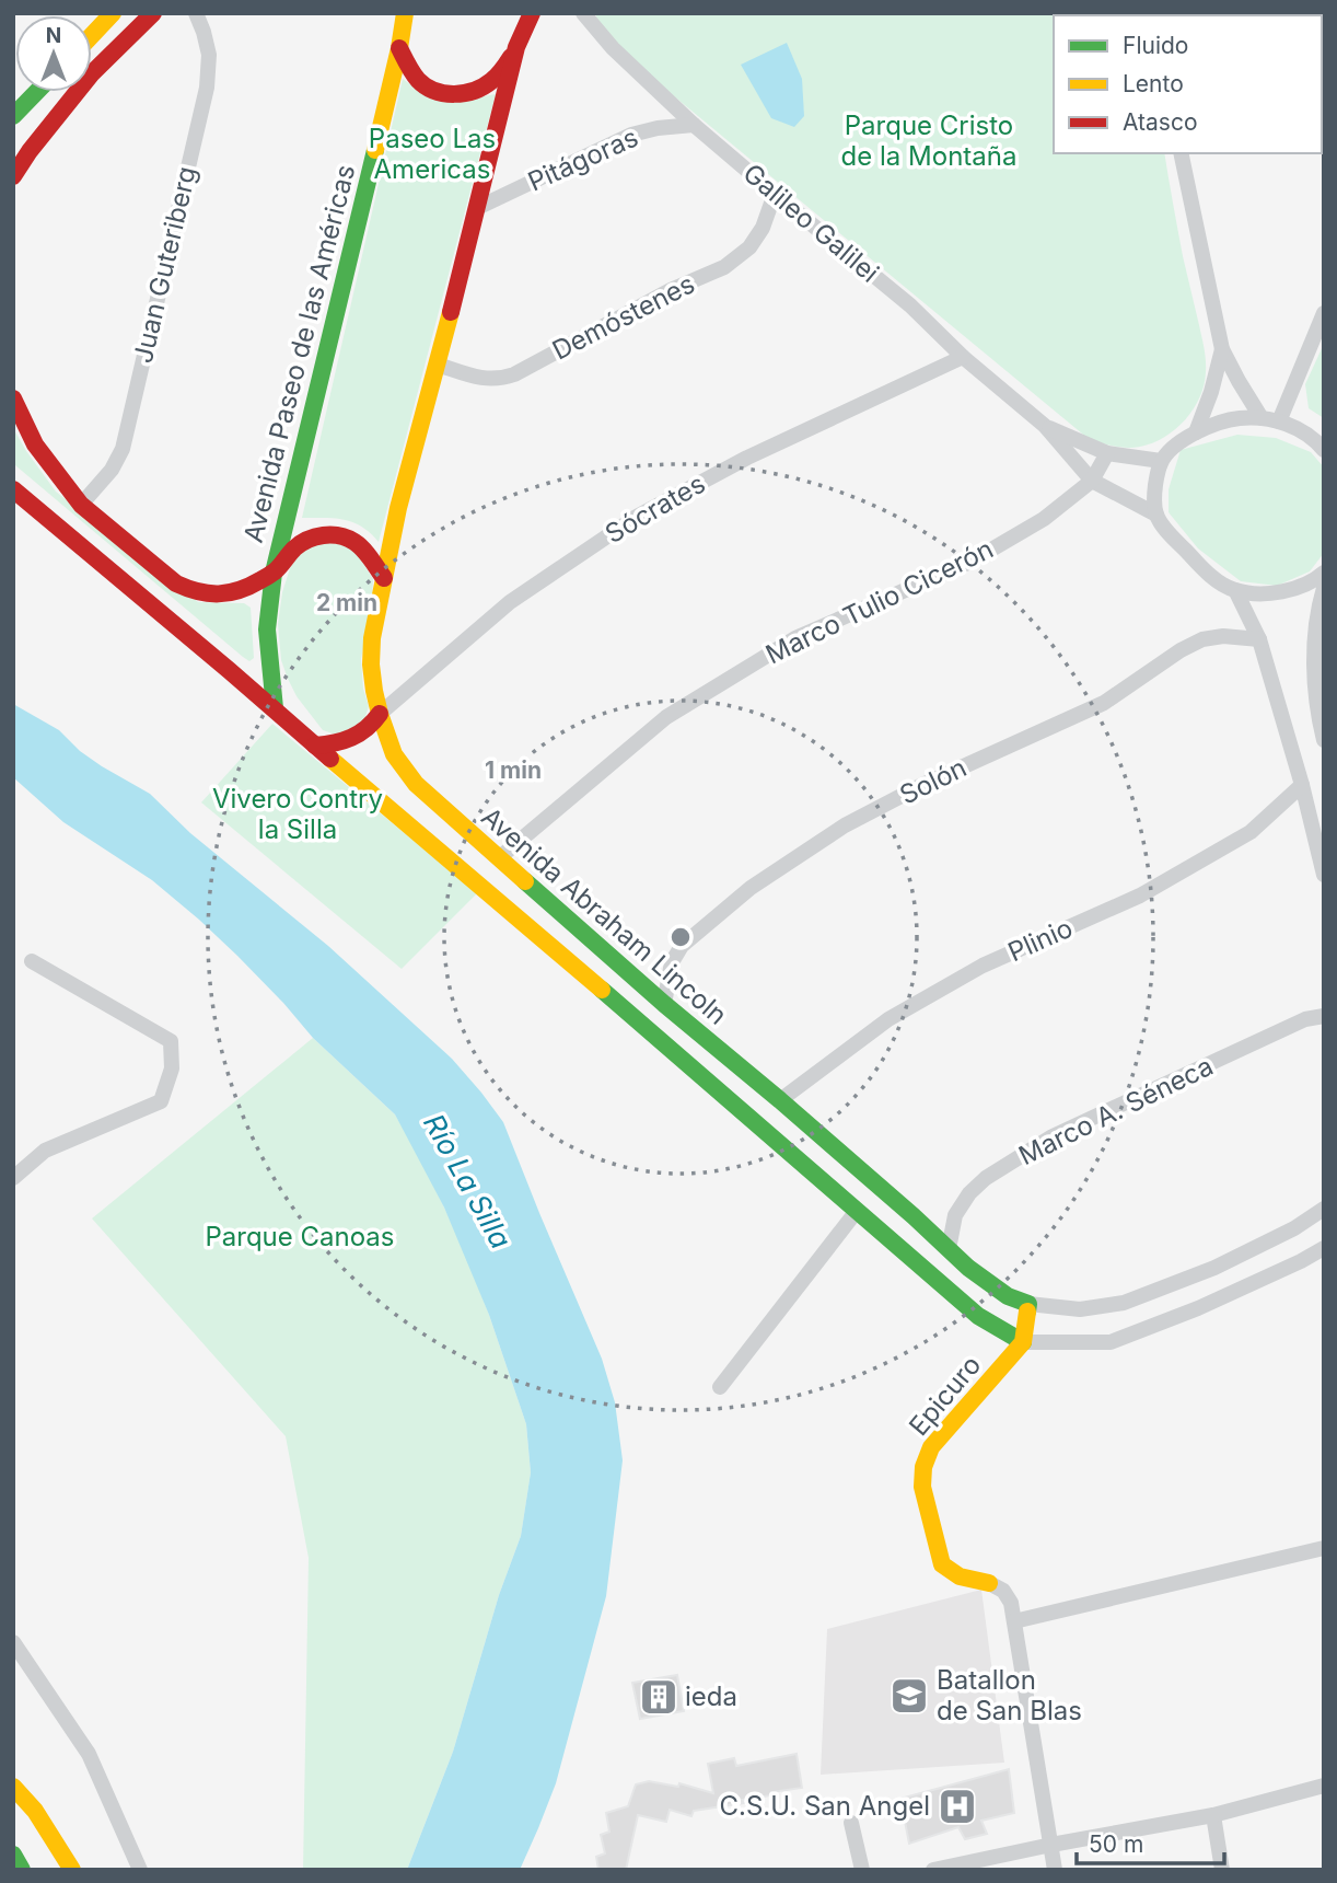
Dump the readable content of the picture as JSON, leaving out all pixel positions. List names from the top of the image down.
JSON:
{
  "streets": {
    "main road": ["Avenida Paseo de las Américas", "Avenida Abraham Lincoln", "Epicuro"],
    "street": [
      "Pitágoras",
      "Galileo Galilei",
      "Juan Guteriberg",
      "Demóstenes",
      "Sócrates",
      "Marco Tulio Cicerón",
      "Solón",
      "Plinio",
      "Marco A. Séneca"
    ]
  },
  "crossings": [
    ["Pitágoras", "Galileo Galilei"],
    ["Galileo Galilei", "Demóstenes"],
    ["Galileo Galilei", "Sócrates"],
    ["Galileo Galilei", "Marco Tulio Cicerón"],
    ["Sócrates", "Avenida Abraham Lincoln"],
    ["Marco Tulio Cicerón", "Avenida Abraham Lincoln"],
    ["Solón", "Avenida Abraham Lincoln"],
    ["Avenida Abraham Lincoln", "Plinio"],
    ["Avenida Abraham Lincoln", "Marco A. Séneca"]
  ],
  "water": ["Río La Silla"],
  "parks": [
    "Parque Cristo de la Montaña",
    "Paseo Las Americas",
    "Vivero Contry la Silla",
    "Parque Canoas"
  ],
  "places": {
    "school or university": ["Batallon de San Blas"],
    "building": ["ieda"],
    "hospital": ["C.S.U. San Angel"]
  },
  "legend": ["Fluido", "Lento", "Atasco"],
  "scale_bar": "50 m",
  "north": "top",
  "rings": ["2 min", "1 min"]
}
